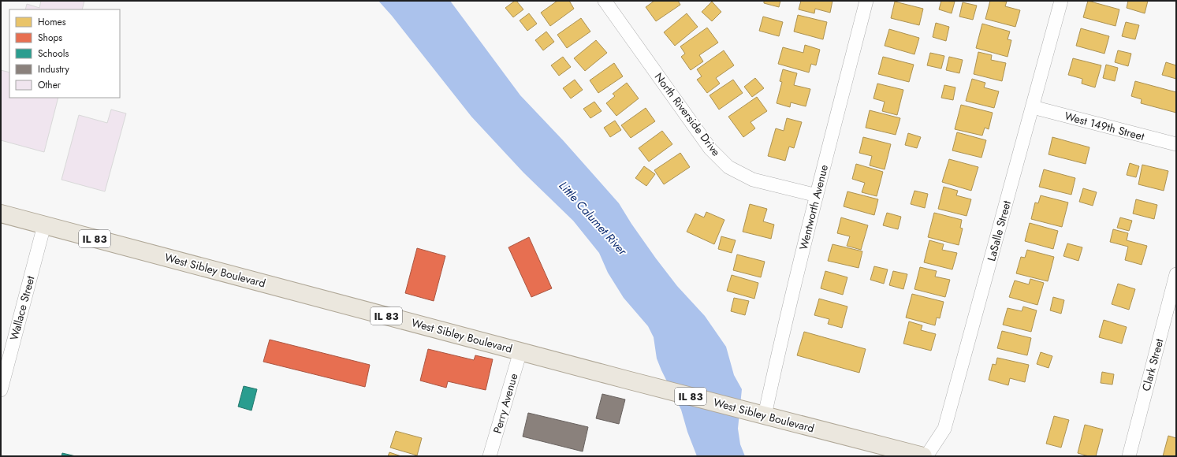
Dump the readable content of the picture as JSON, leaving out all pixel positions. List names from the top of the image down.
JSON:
{
  "streets": {
    "main road": ["IL 83", "West Sibley Boulevard"],
    "street": [
      "North Riverside Drive",
      "West 149th Street",
      "Wentworth Avenue",
      "LaSalle Street",
      "Wallace Street",
      "Clark Street",
      "Perry Avenue"
    ]
  },
  "crossings": [
    ["North Riverside Drive", "Wentworth Avenue"],
    ["West 149th Street", "LaSalle Street"],
    ["Wentworth Avenue", "West Sibley Boulevard"],
    ["West Sibley Boulevard", "Wallace Street"],
    ["West Sibley Boulevard", "Perry Avenue"]
  ],
  "water": ["Little Calumet River"],
  "legend": [
    "Homes",
    "Shops",
    "Schools",
    "Industry",
    "Other"
  ]
}
